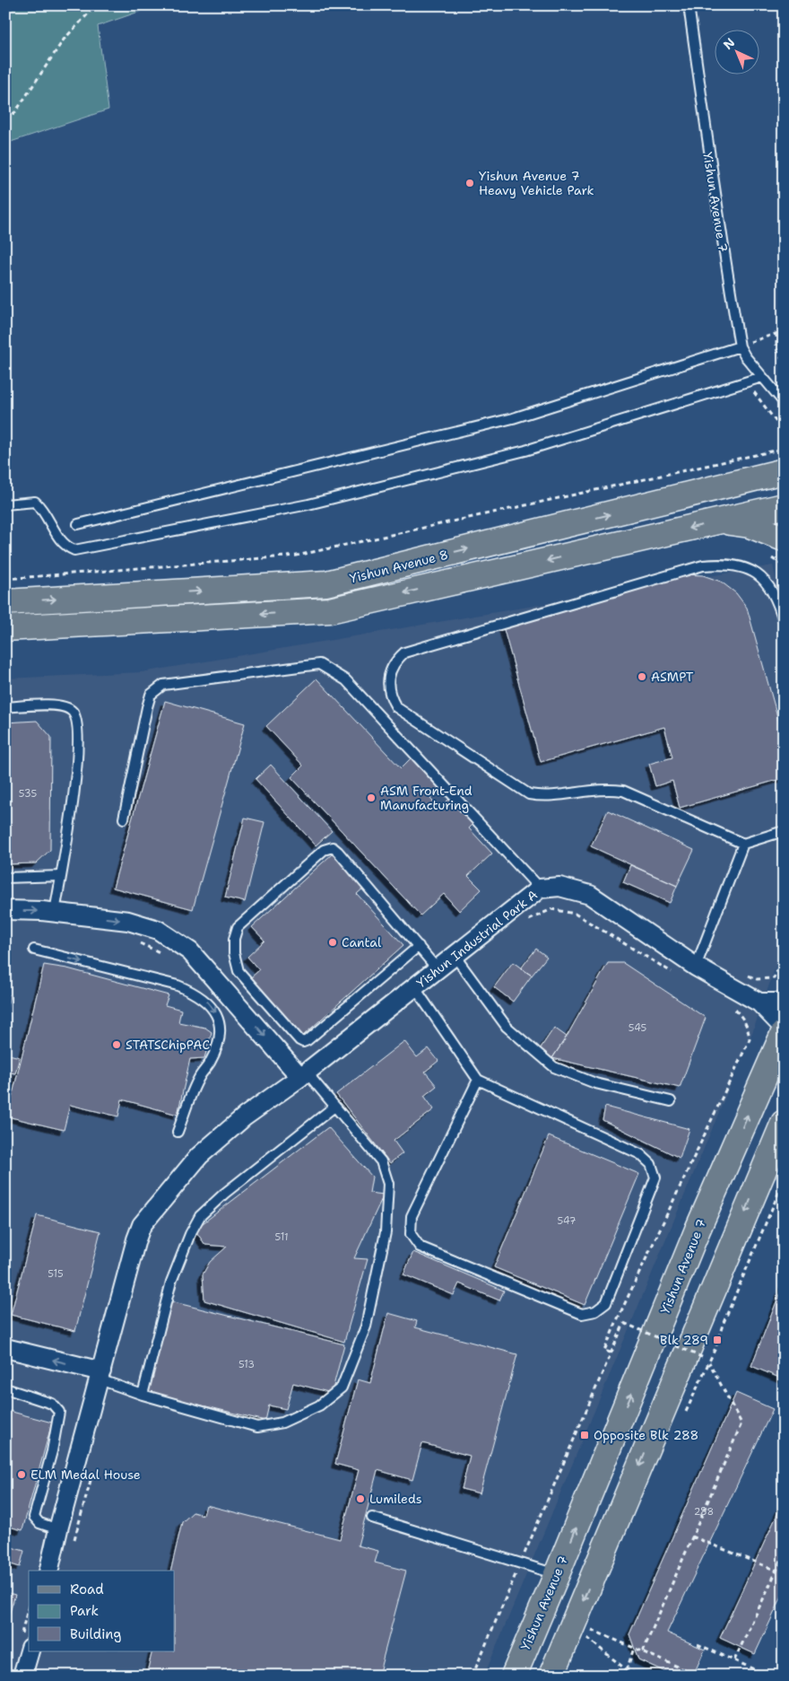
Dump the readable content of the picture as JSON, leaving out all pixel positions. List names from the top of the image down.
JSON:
{
  "streets": {
    "main road": ["Yishun Avenue 7", "Yishun Avenue 8"],
    "street": ["Yishun Industrial Park A"]
  },
  "one_way": ["Yishun Avenue 7"],
  "places": {
    "other": [
      "Yishun Avenue 7 Heavy Vehicle Park",
      "ASMPT",
      "ASM Front-End Manufacturing",
      "Cantal",
      "STATSChipPAC",
      "ELM Medal House",
      "Lumileds"
    ],
    "transit": ["Blk 289", "Opposite Blk 288"]
  },
  "house_numbers": [
    "535",
    "545",
    "547",
    "511",
    "515",
    "513",
    "288"
  ],
  "legend": ["Road", "Park", "Building"],
  "north": "top left"
}
